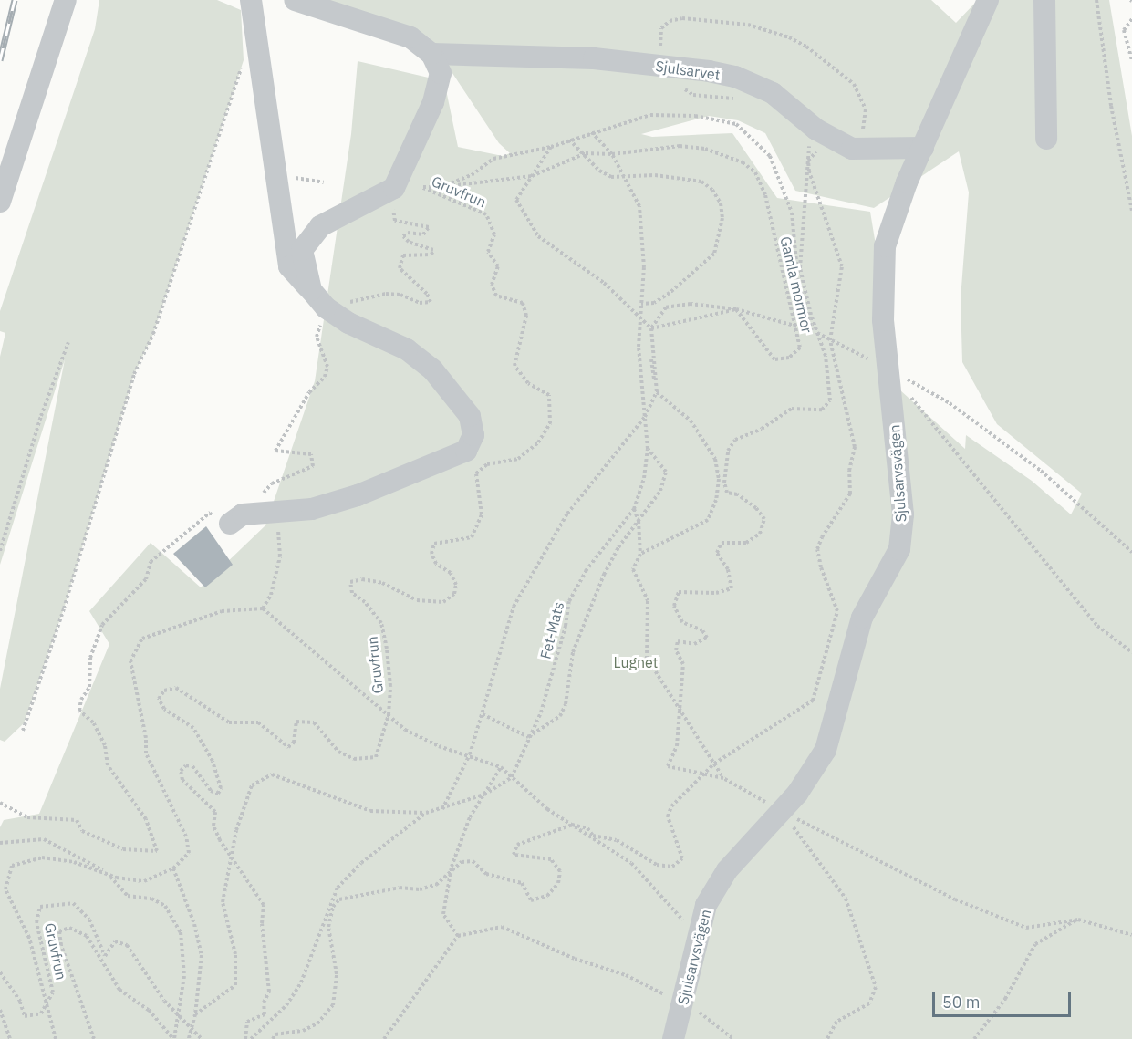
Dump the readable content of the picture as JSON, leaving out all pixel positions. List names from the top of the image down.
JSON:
{
  "streets": {
    "street": ["Sjulsarvet", "Sjulsarvsvägen"],
    "path": ["Gruvfrun", "Gamla mormor", "Fet-Mats"]
  },
  "crossings": [
    ["Sjulsarvet", "Sjulsarvsvägen"],
    ["Gamla mormor", "Fet-Mats"]
  ],
  "parks": ["Lugnet"],
  "scale_bar": "50 m"
}
